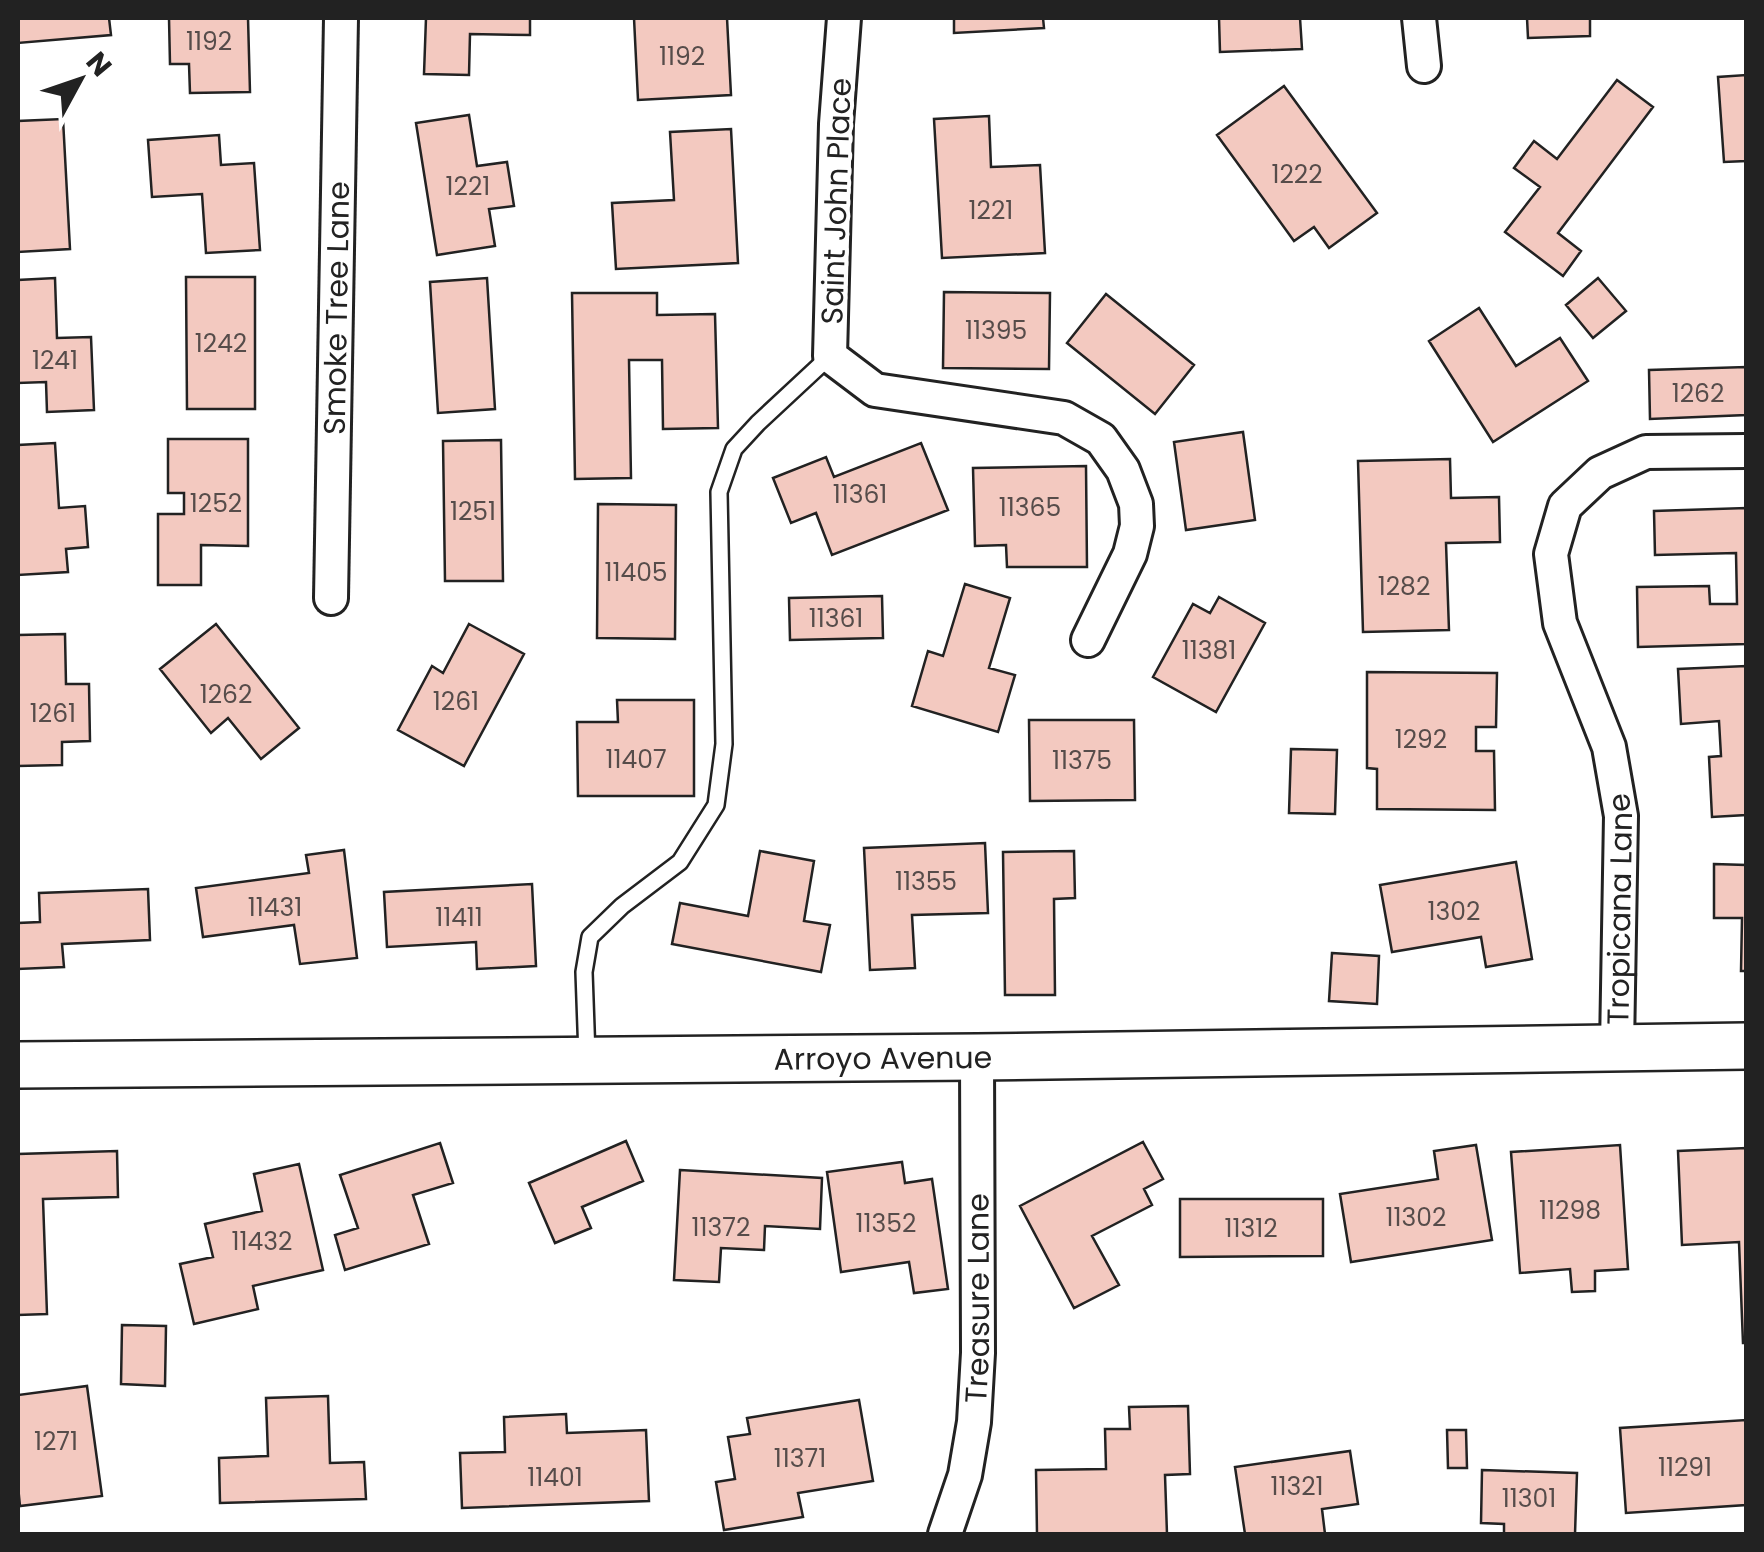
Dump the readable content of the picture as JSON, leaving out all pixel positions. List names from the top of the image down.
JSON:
{
  "streets": {
    "street": [
      "Saint John Place",
      "Smoke Tree Lane",
      "Tropicana Lane",
      "Arroyo Avenue",
      "Treasure Lane"
    ]
  },
  "crossings": [
    ["Tropicana Lane", "Arroyo Avenue"],
    ["Arroyo Avenue", "Treasure Lane"]
  ],
  "house_numbers": [
    "1192",
    "1192",
    "1222",
    "1221",
    "1221",
    "11395",
    "1242",
    "1241",
    "1262",
    "11361",
    "1252",
    "11365",
    "1251",
    "11405",
    "1282",
    "11361",
    "11381",
    "1262",
    "1261",
    "1261",
    "1292",
    "11407",
    "11375",
    "11355",
    "11431",
    "1302",
    "11411",
    "11298",
    "11302",
    "11352",
    "11372",
    "11312",
    "11432",
    "1271",
    "11371",
    "11291",
    "11401",
    "11321",
    "11301"
  ],
  "north": "top right"
}
